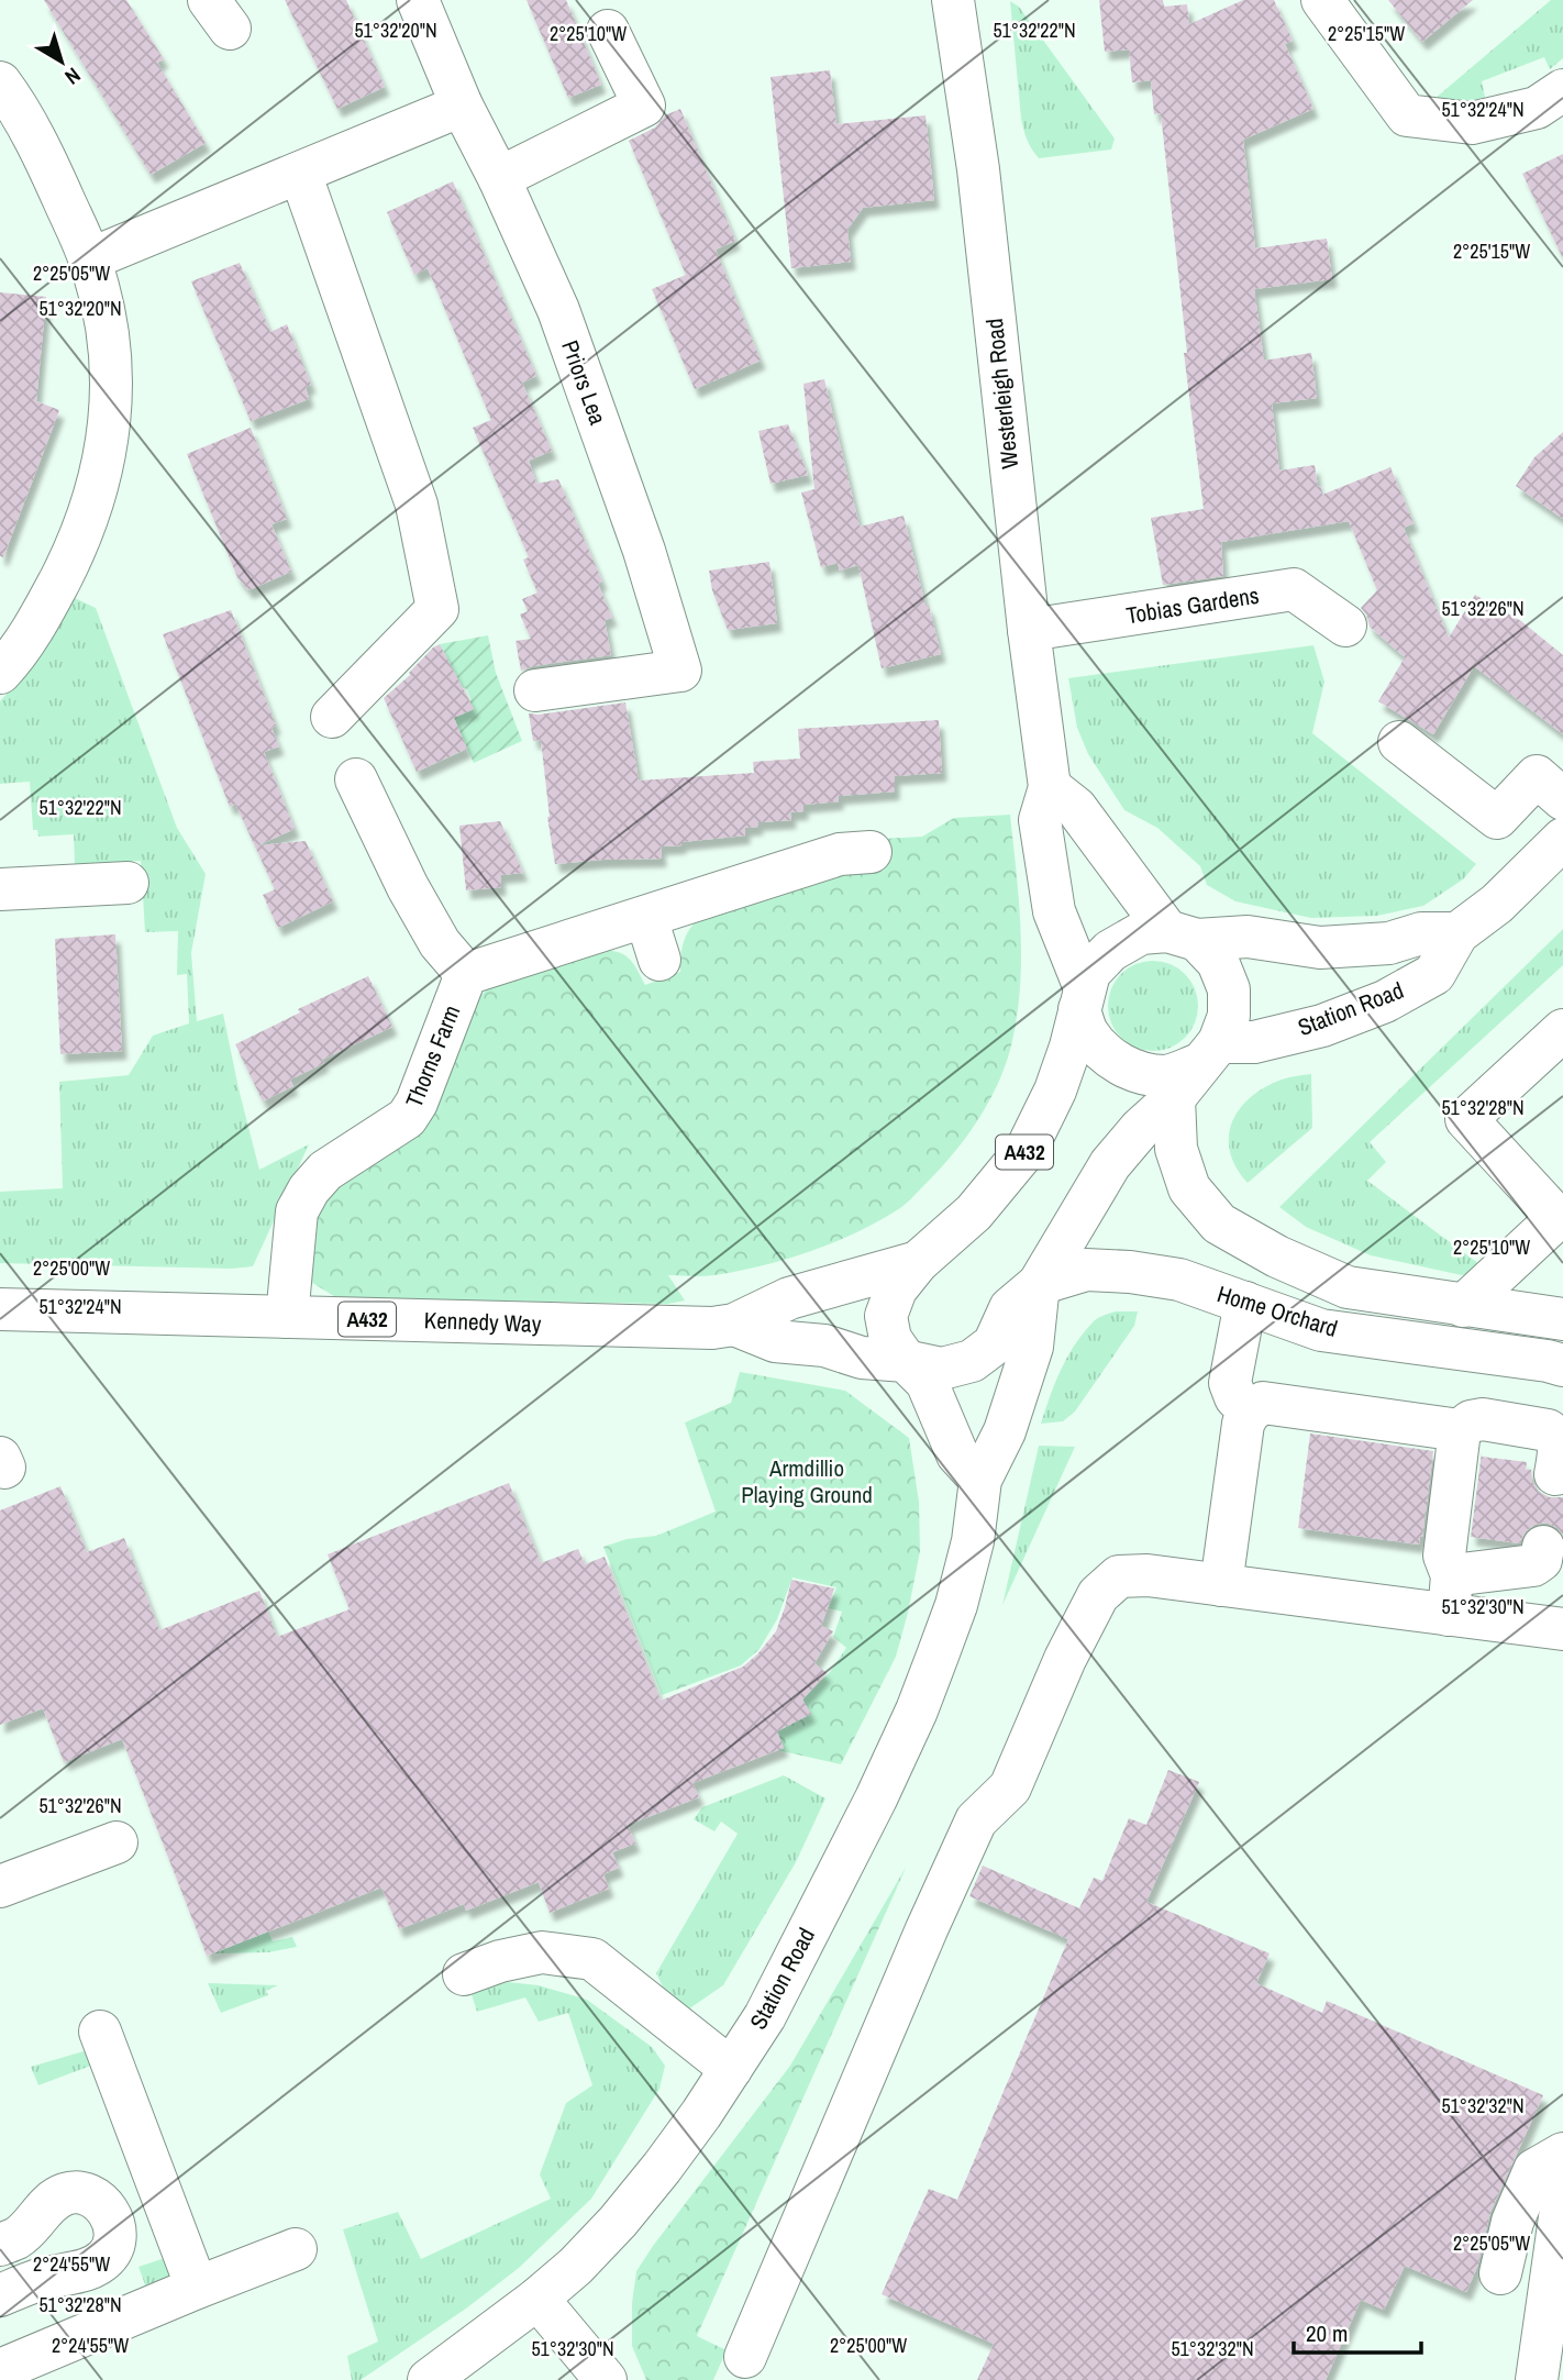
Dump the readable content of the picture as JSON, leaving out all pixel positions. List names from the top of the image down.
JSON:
{
  "streets": {
    "street": [
      "Priors Lea",
      "Westerleigh Road",
      "Tobias Gardens",
      "Station Road",
      "Thorns Farm",
      "A432",
      "Home Orchard",
      "Kennedy Way"
    ]
  },
  "crossings": [
    ["Westerleigh Road", "Tobias Gardens"],
    ["Westerleigh Road", "Station Road"],
    ["Westerleigh Road", "A432"],
    ["Station Road", "A432"],
    ["Station Road", "Home Orchard"],
    ["Thorns Farm", "Kennedy Way"],
    ["A432", "Home Orchard"],
    ["A432", "Kennedy Way"]
  ],
  "parks": ["Armdillio Playing Ground"],
  "scale_bar": "20 m",
  "north": "bottom right",
  "coordinates": [
    "51°32'20\"N",
    "51°32'22\"N",
    "2°25'10\"W",
    "2°25'15\"W",
    "51°32'24\"N",
    "2°25'05\"W",
    "51°32'26\"N",
    "51°32'28\"N",
    "2°25'00\"W",
    "51°32'30\"N",
    "51°32'32\"N",
    "2°24'55\"W"
  ]
}
